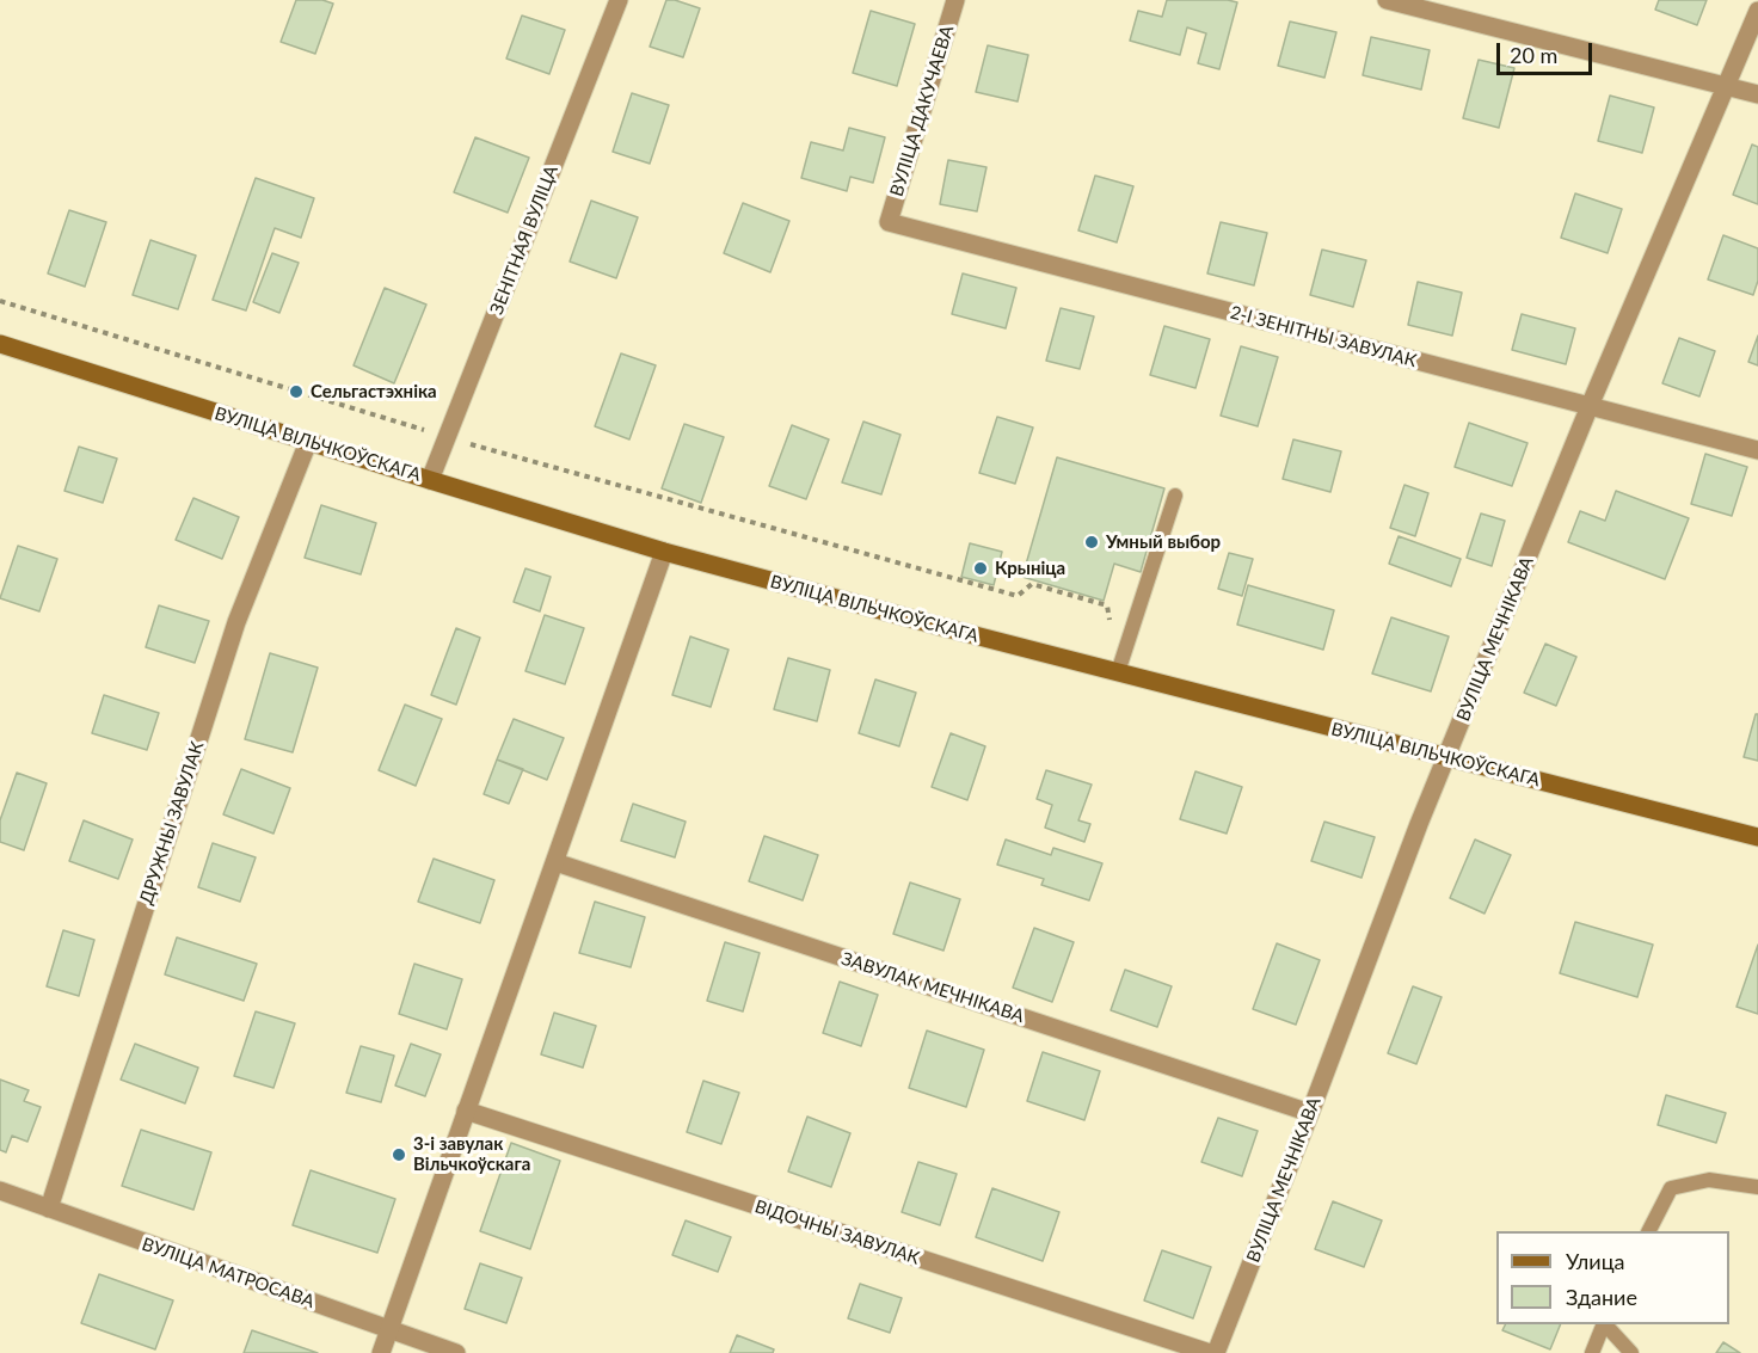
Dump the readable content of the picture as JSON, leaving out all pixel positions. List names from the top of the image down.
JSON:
{
  "streets": {
    "main road": ["ВУЛІЦА ВІЛЬЧКОЎСКАГА"],
    "street": [
      "ВУЛІЦА ДАКУЧАЕВА",
      "ЗЕНІТНАЯ ВУЛІЦА",
      "2-І ЗЕНІТНЫ ЗАВУЛАК",
      "ВУЛІЦА МЕЧНІКАВА",
      "ДРУЖНЫ ЗАВУЛАК",
      "ЗАВУЛАК МЕЧНІКАВА",
      "ВІДОЧНЫ ЗАВУЛАК",
      "ВУЛІЦА МАТРОСАВА"
    ]
  },
  "crossings": [
    ["ВУЛІЦА ДАКУЧАЕВА", "2-І ЗЕНІТНЫ ЗАВУЛАК"],
    ["ЗЕНІТНАЯ ВУЛІЦА", "ВУЛІЦА ВІЛЬЧКОЎСКАГА"],
    ["2-І ЗЕНІТНЫ ЗАВУЛАК", "ВУЛІЦА МЕЧНІКАВА"],
    ["ВУЛІЦА ВІЛЬЧКОЎСКАГА", "ВУЛІЦА МЕЧНІКАВА"],
    ["ВУЛІЦА ВІЛЬЧКОЎСКАГА", "ДРУЖНЫ ЗАВУЛАК"],
    ["ВУЛІЦА МЕЧНІКАВА", "ЗАВУЛАК МЕЧНІКАВА"],
    ["ДРУЖНЫ ЗАВУЛАК", "ВУЛІЦА МАТРОСАВА"]
  ],
  "places": [
    "Сельгастэхніка",
    "Умный выбор",
    "Крыніца",
    "3-і завулак Вільчкоўскага"
  ],
  "legend": ["Улица", "Здание"],
  "scale_bar": "20 m"
}
